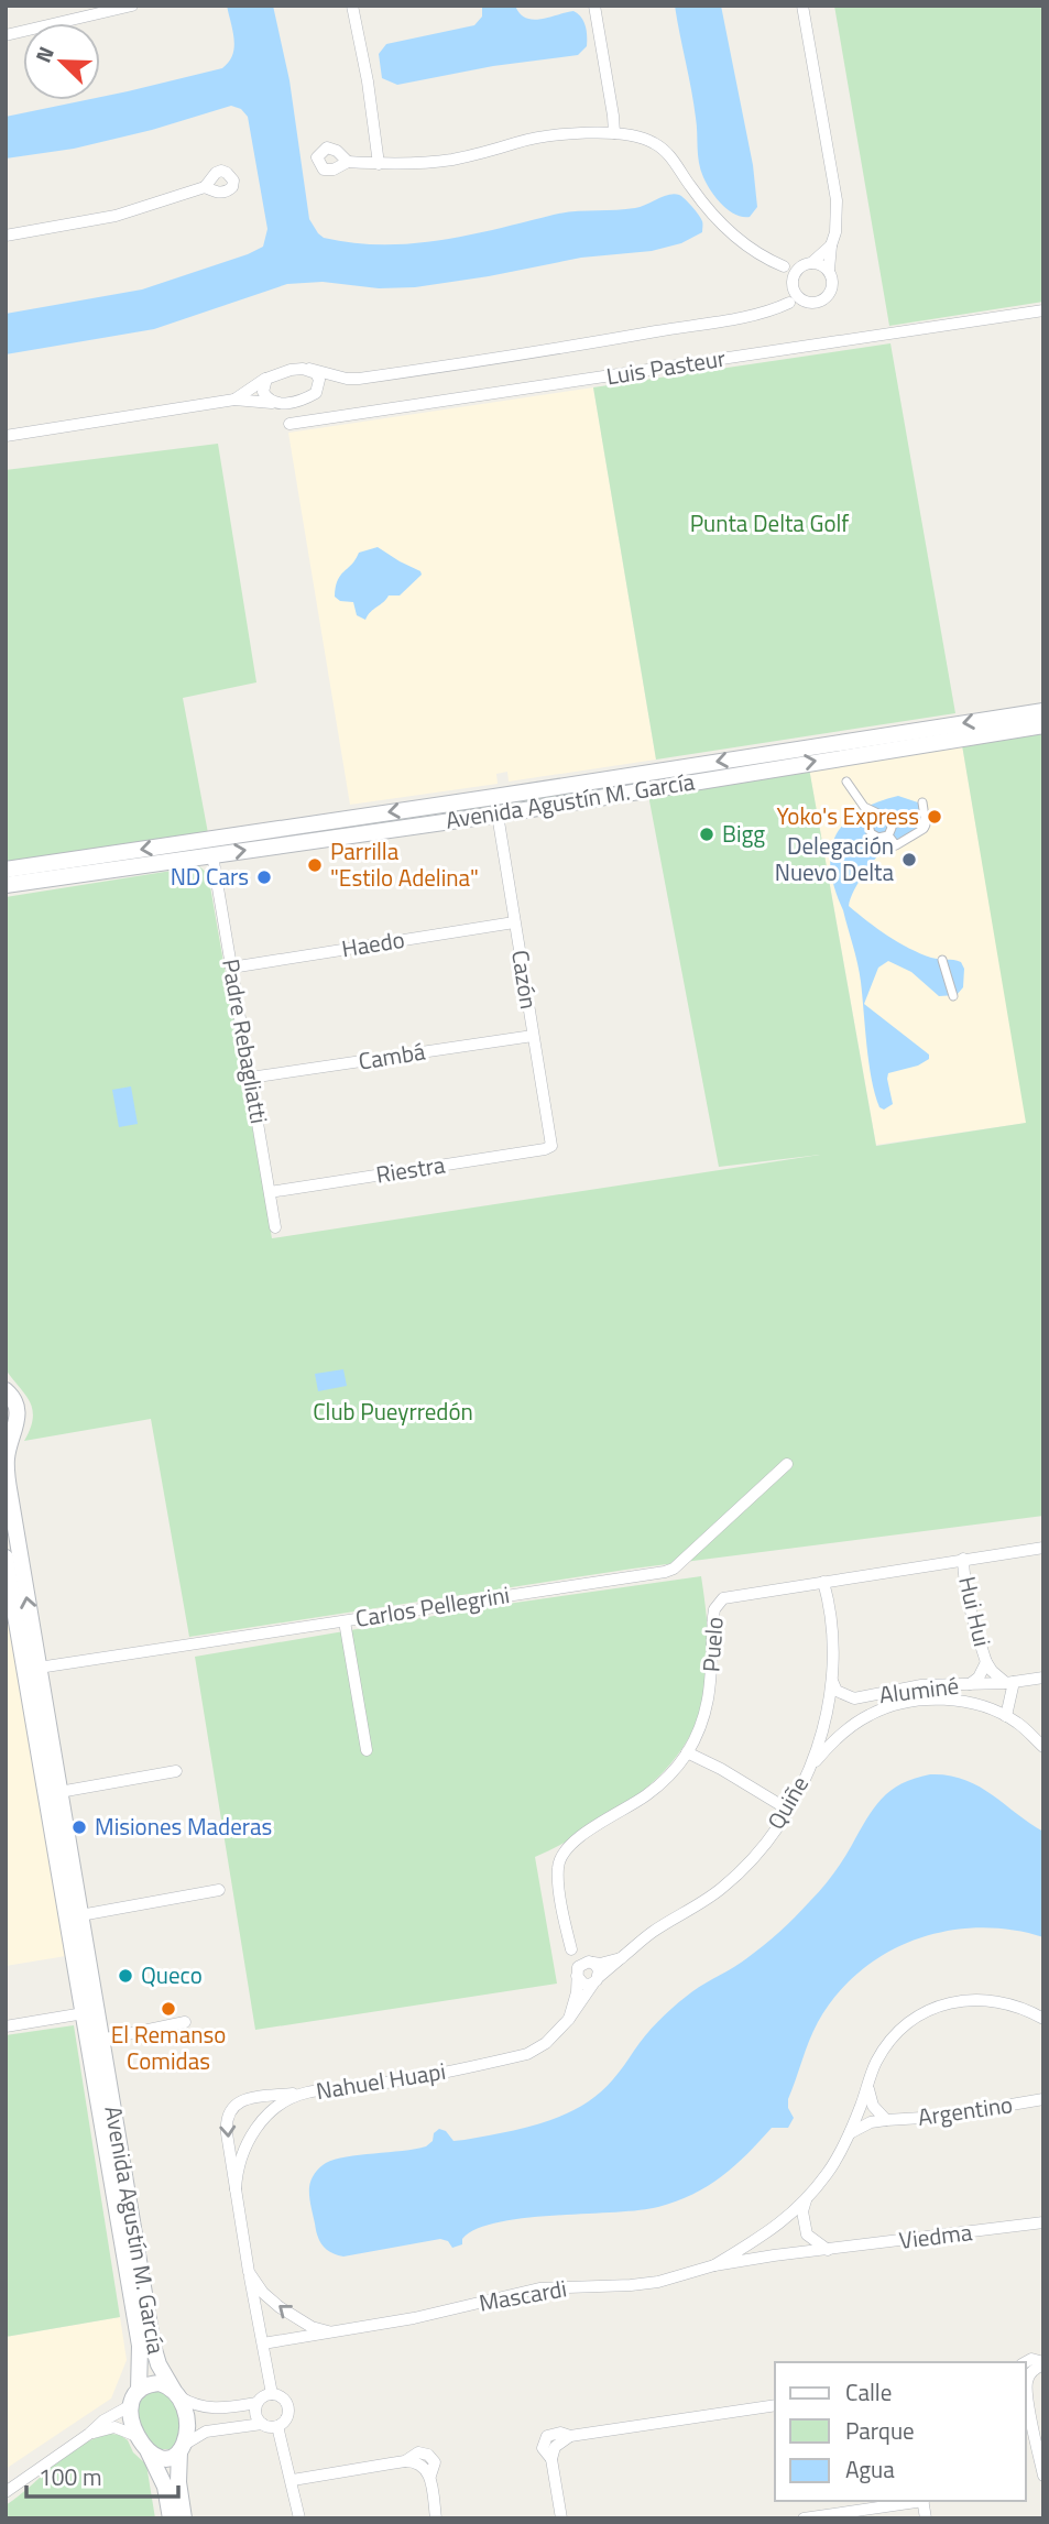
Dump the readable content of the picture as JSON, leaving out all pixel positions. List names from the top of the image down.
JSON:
{
  "streets": {
    "main road": ["Avenida Agustín M. García"],
    "street": [
      "Luis Pasteur",
      "Haedo",
      "Cazón",
      "Padre Rebagliatti",
      "Cambá",
      "Riestra",
      "Carlos Pellegrini",
      "Hui Hui",
      "Puelo",
      "Aluminé",
      "Quiñe",
      "Nahuel Huapi",
      "Argentino",
      "Viedma",
      "Mascardi"
    ]
  },
  "crossings": [
    ["Avenida Agustín M. García", "Cazón"],
    ["Avenida Agustín M. García", "Padre Rebagliatti"],
    ["Avenida Agustín M. García", "Carlos Pellegrini"],
    ["Haedo", "Cazón"],
    ["Haedo", "Padre Rebagliatti"],
    ["Cazón", "Cambá"],
    ["Cazón", "Riestra"],
    ["Padre Rebagliatti", "Cambá"],
    ["Padre Rebagliatti", "Riestra"],
    ["Hui Hui", "Puelo"],
    ["Puelo", "Quiñe"],
    ["Puelo", "Nahuel Huapi"],
    ["Aluminé", "Quiñe"],
    ["Quiñe", "Nahuel Huapi"]
  ],
  "parks": ["Punta Delta Golf", "Club Pueyrredón"],
  "places": [
    "Yoko's Express",
    "Bigg",
    "Delegación Nuevo Delta",
    "Parrilla \"Estilo Adelina\"",
    "ND Cars",
    "Misiones Maderas",
    "Queco",
    "El Remanso Comidas"
  ],
  "legend": ["Calle", "Parque", "Agua"],
  "scale_bar": "100 m",
  "north": "top left"
}
